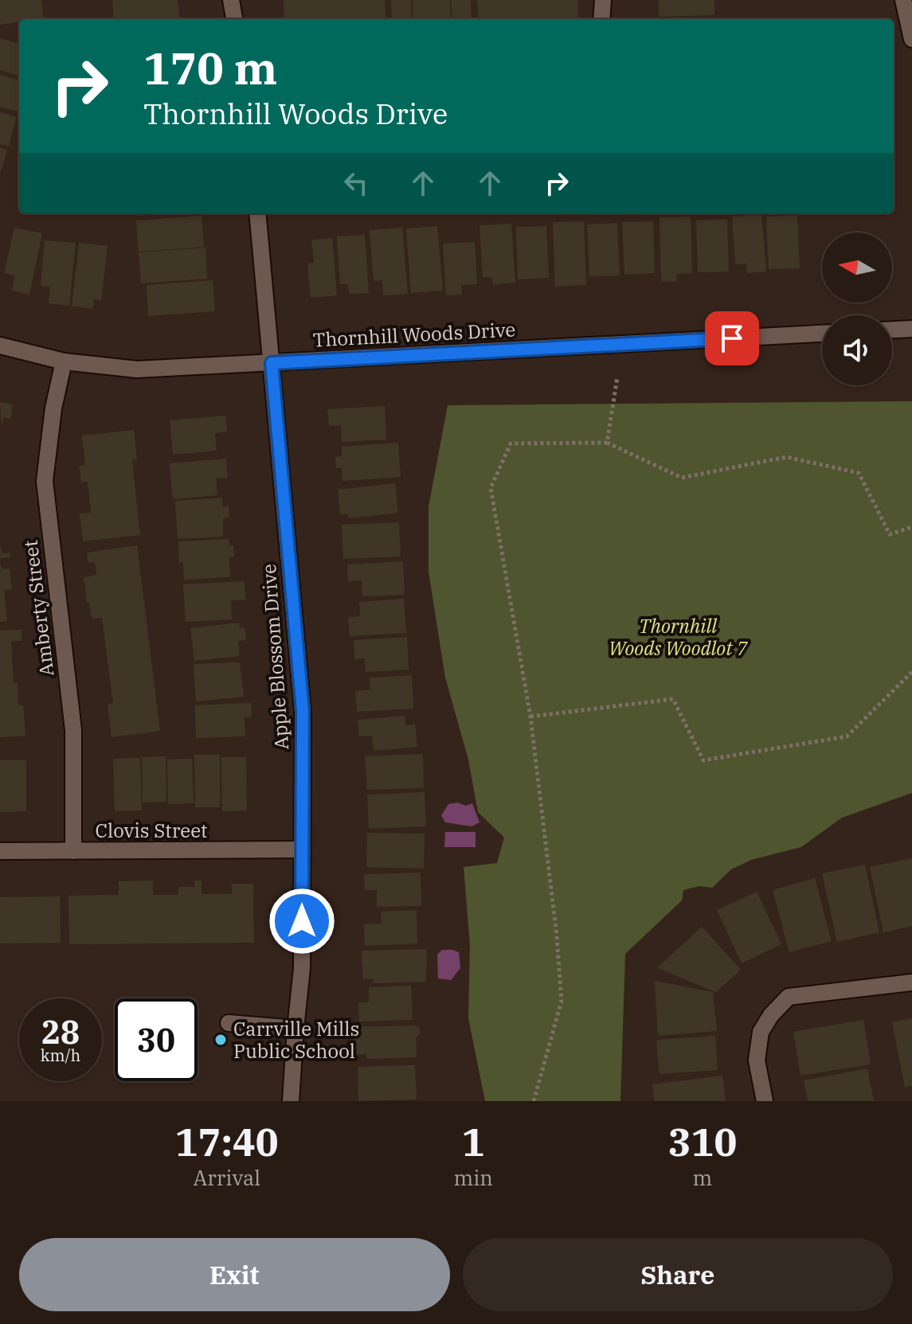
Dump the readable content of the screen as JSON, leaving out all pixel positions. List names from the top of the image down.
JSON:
{
  "streets": {
    "street": [
      "Thornhill Woods Drive",
      "Amberty Street",
      "Apple Blossom Drive",
      "Clovis Street"
    ]
  },
  "crossings": [
    ["Thornhill Woods Drive", "Amberty Street"],
    ["Thornhill Woods Drive", "Apple Blossom Drive"],
    ["Amberty Street", "Clovis Street"],
    ["Apple Blossom Drive", "Clovis Street"]
  ],
  "parks": ["Thornhill Woods Woodlot 7"],
  "places": ["Carrville Mills Public School"],
  "north": "left",
  "page": {
    "turn": ["170 m", "Thornhill Woods Drive"],
    "speed": "28 km/h",
    "limit": "30",
    "eta": [
      "17:40",
      "Arrival",
      "1",
      "min",
      "310",
      "m"
    ],
    "buttons": ["Exit", "Share"]
  }
}
